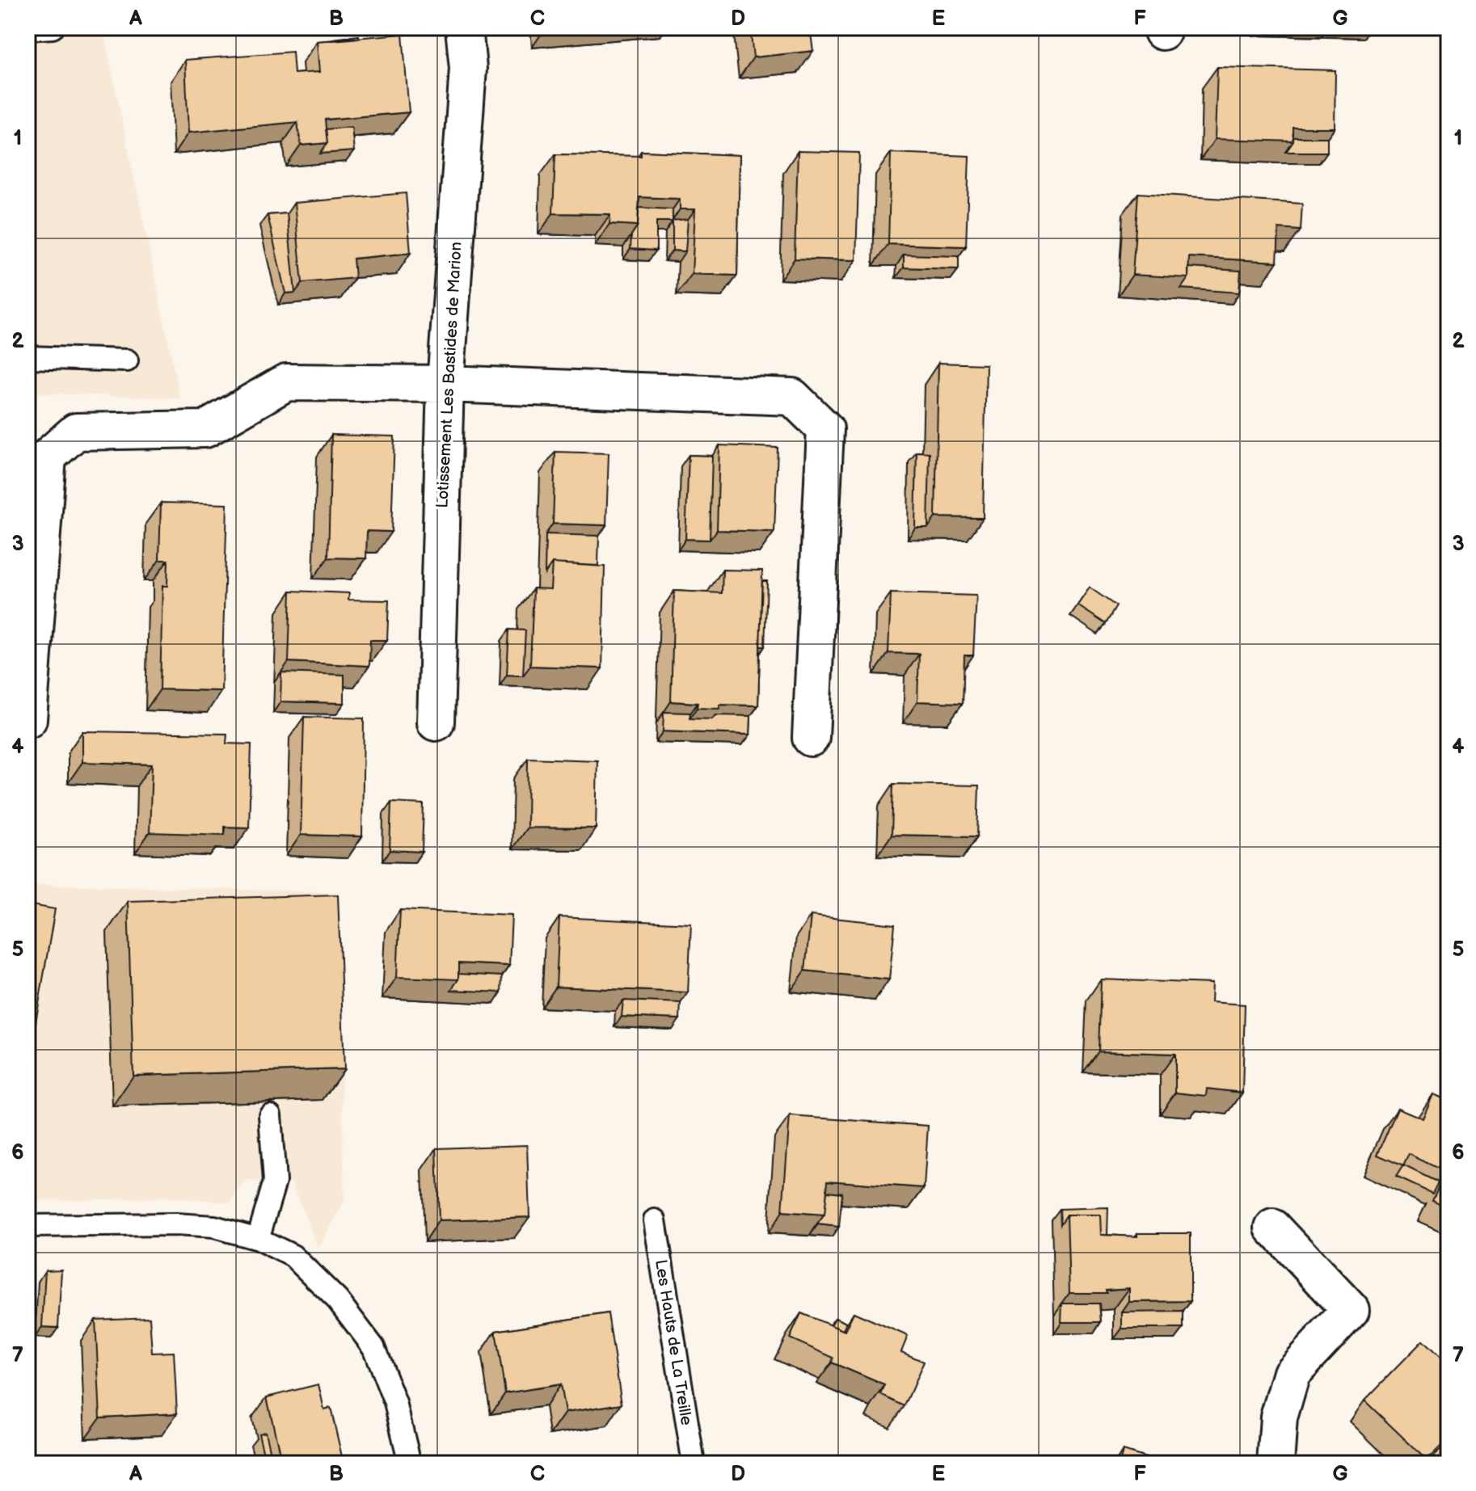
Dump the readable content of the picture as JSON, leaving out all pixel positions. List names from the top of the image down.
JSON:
{
  "streets": {
    "street": ["Lotissement Les Bastides de Marion"],
    "lane": ["Les Hauts de La Treille"]
  },
  "grid": {
    "columns": [
      "A",
      "B",
      "C",
      "D",
      "E",
      "F",
      "G"
    ],
    "rows": [
      "1",
      "2",
      "3",
      "4",
      "5",
      "6",
      "7"
    ]
  }
}
